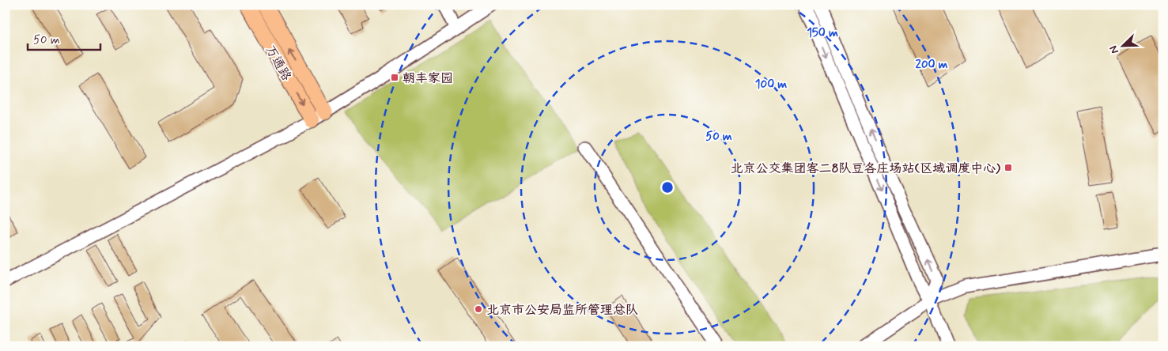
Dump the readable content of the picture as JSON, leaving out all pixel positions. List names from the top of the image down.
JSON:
{
  "streets": {
    "main road": ["万通路"]
  },
  "places": {
    "transit": ["朝丰家园", "北京公交集团客二8队豆各庄场站(区域调度中心)"],
    "other": ["北京市公安局监所管理总队"]
  },
  "scale_bar": "50 m",
  "north": "bottom left",
  "rings": [
    "150 m",
    "200 m",
    "100 m",
    "50 m"
  ]
}
